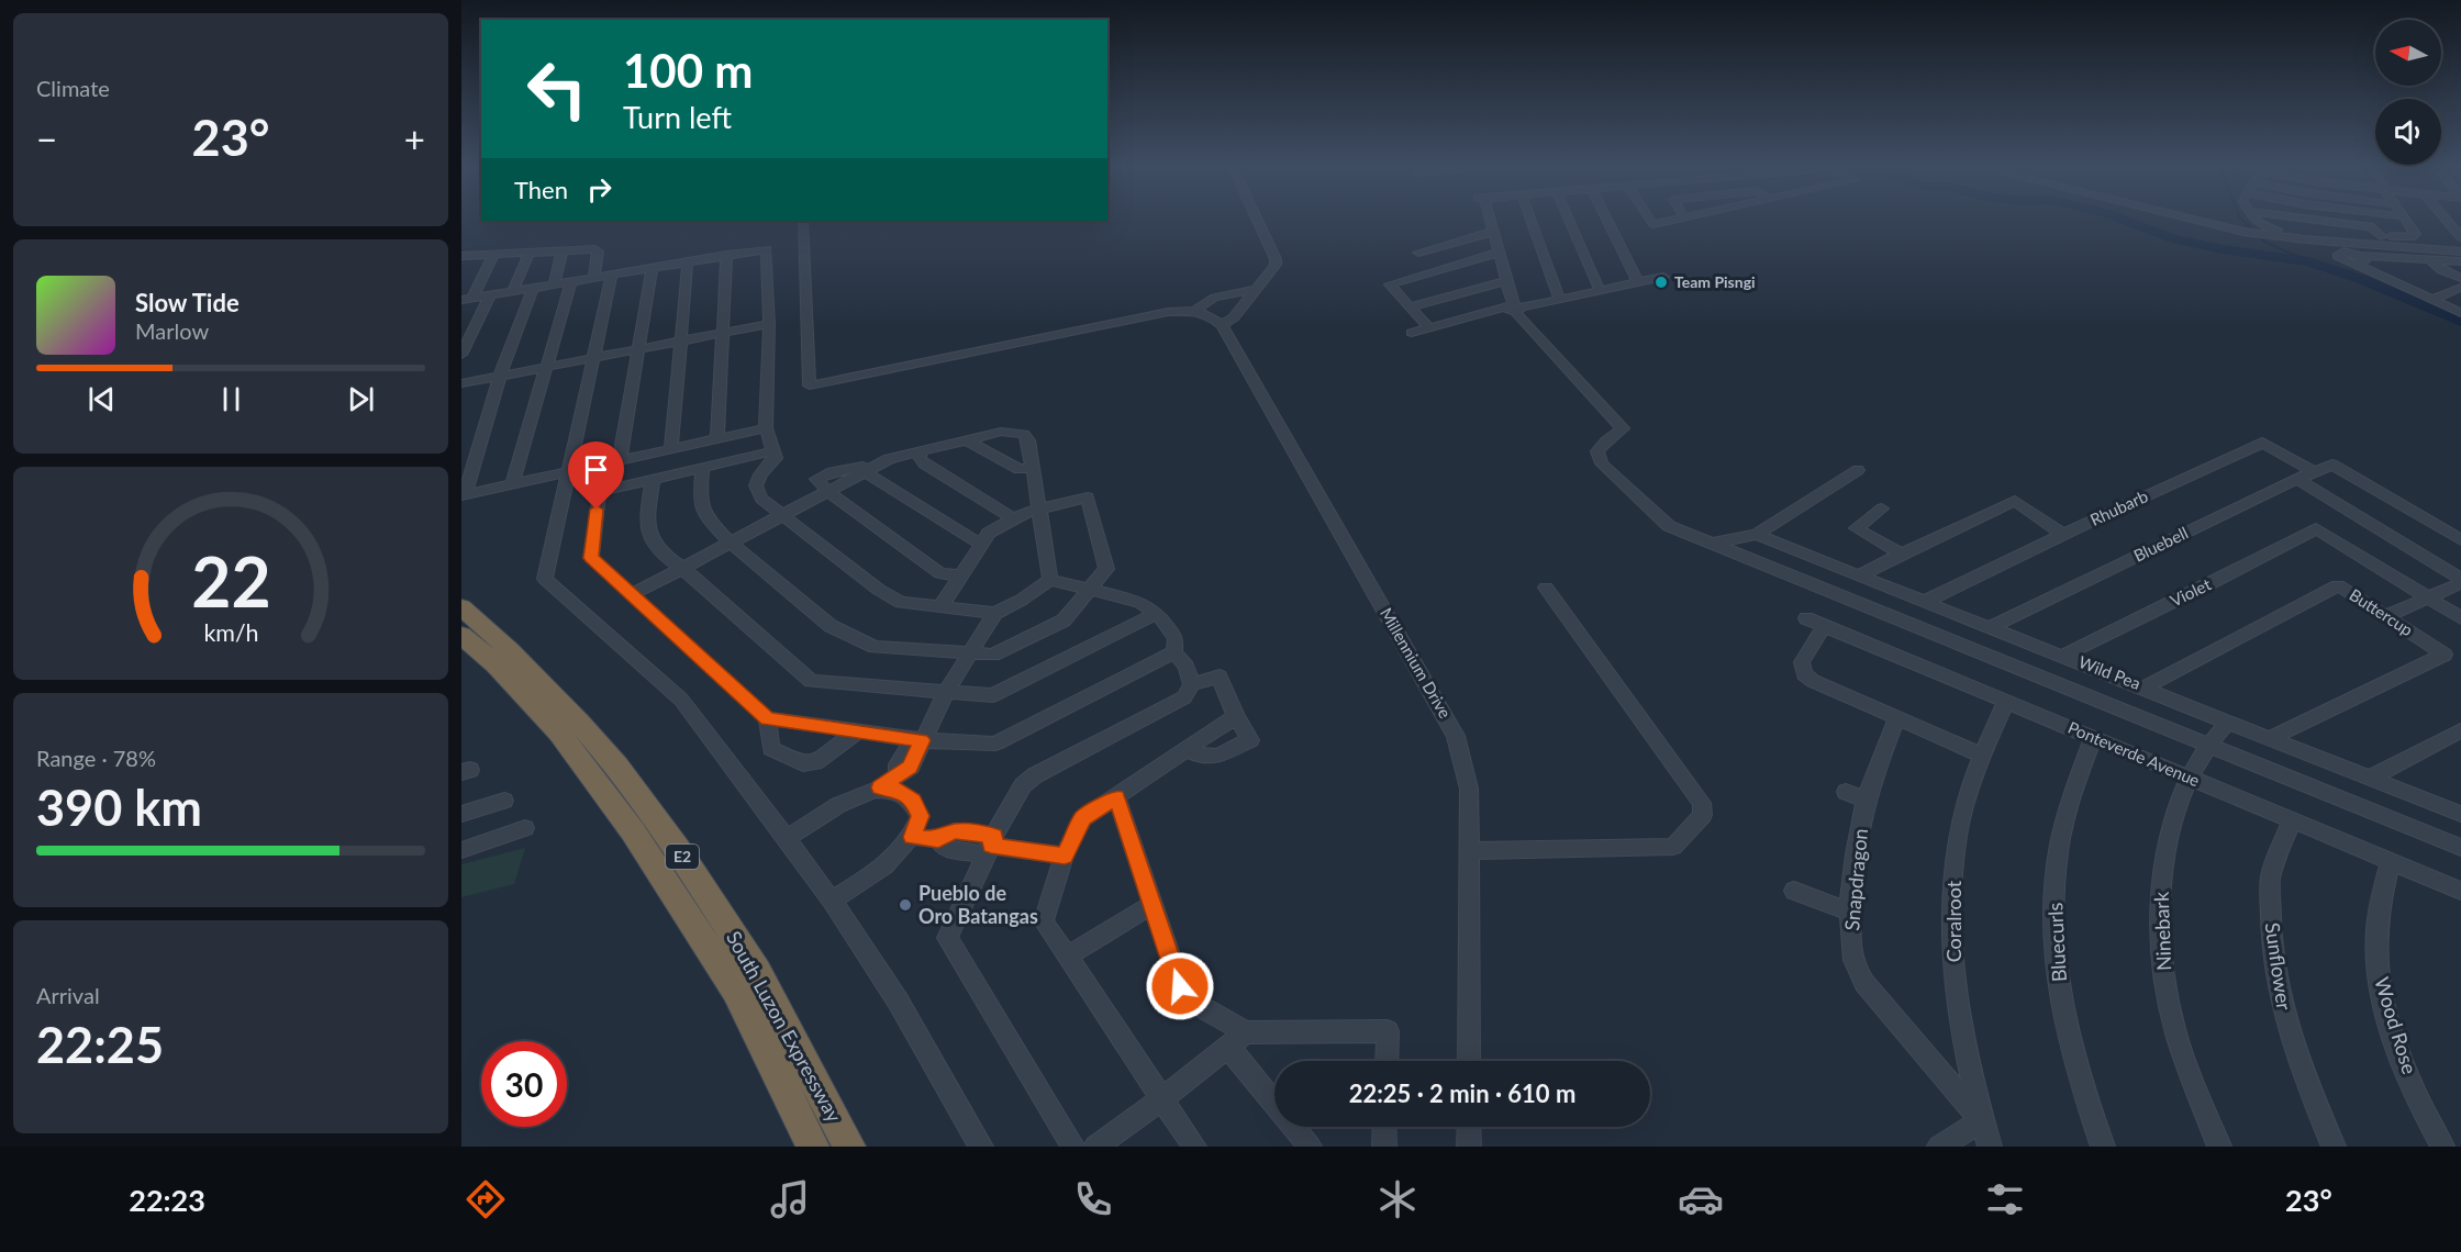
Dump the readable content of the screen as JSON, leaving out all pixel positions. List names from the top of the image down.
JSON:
{
  "streets": {
    "highway": ["E2", "South Luzon Expressway"],
    "street": [
      "Rhubarb",
      "Bluebell",
      "Violet",
      "Buttercup",
      "Millennium Drive",
      "Wild Pea",
      "Ponteverde Avenue",
      "Snapdragon",
      "Coralroot",
      "Ninebark",
      "Bluecurls",
      "Sunflower",
      "Wood Rose"
    ]
  },
  "crossings": [
    ["Rhubarb", "Bluebell"],
    ["Rhubarb", "Wild Pea"],
    ["Bluebell", "Wild Pea"],
    ["Violet", "Wild Pea"],
    ["Buttercup", "Wild Pea"],
    ["Wild Pea", "Ninebark"],
    ["Ponteverde Avenue", "Coralroot"],
    ["Ponteverde Avenue", "Ninebark"],
    ["Ponteverde Avenue", "Bluecurls"],
    ["Ponteverde Avenue", "Sunflower"],
    ["Ponteverde Avenue", "Wood Rose"],
    ["Snapdragon", "Coralroot"]
  ],
  "places": ["Team Pisngi", "Pueblo de Oro Batangas"],
  "north": "left",
  "page": {
    "tile": [
      "Climate",
      ["Range · 78%", "390 km"],
      ["Arrival", "22:25"]
    ],
    "turn": ["100 m", "Turn left"],
    "heat": ["−", "23°", "+"],
    "then": "Then",
    "song": ["Slow Tide", "Marlow"],
    "limit": "30",
    "trip": "22:25 · 2 min · 610 m",
    "tabs": ["22:23", "23°"],
    "gauge": ["22", "km/h"]
  }
}
